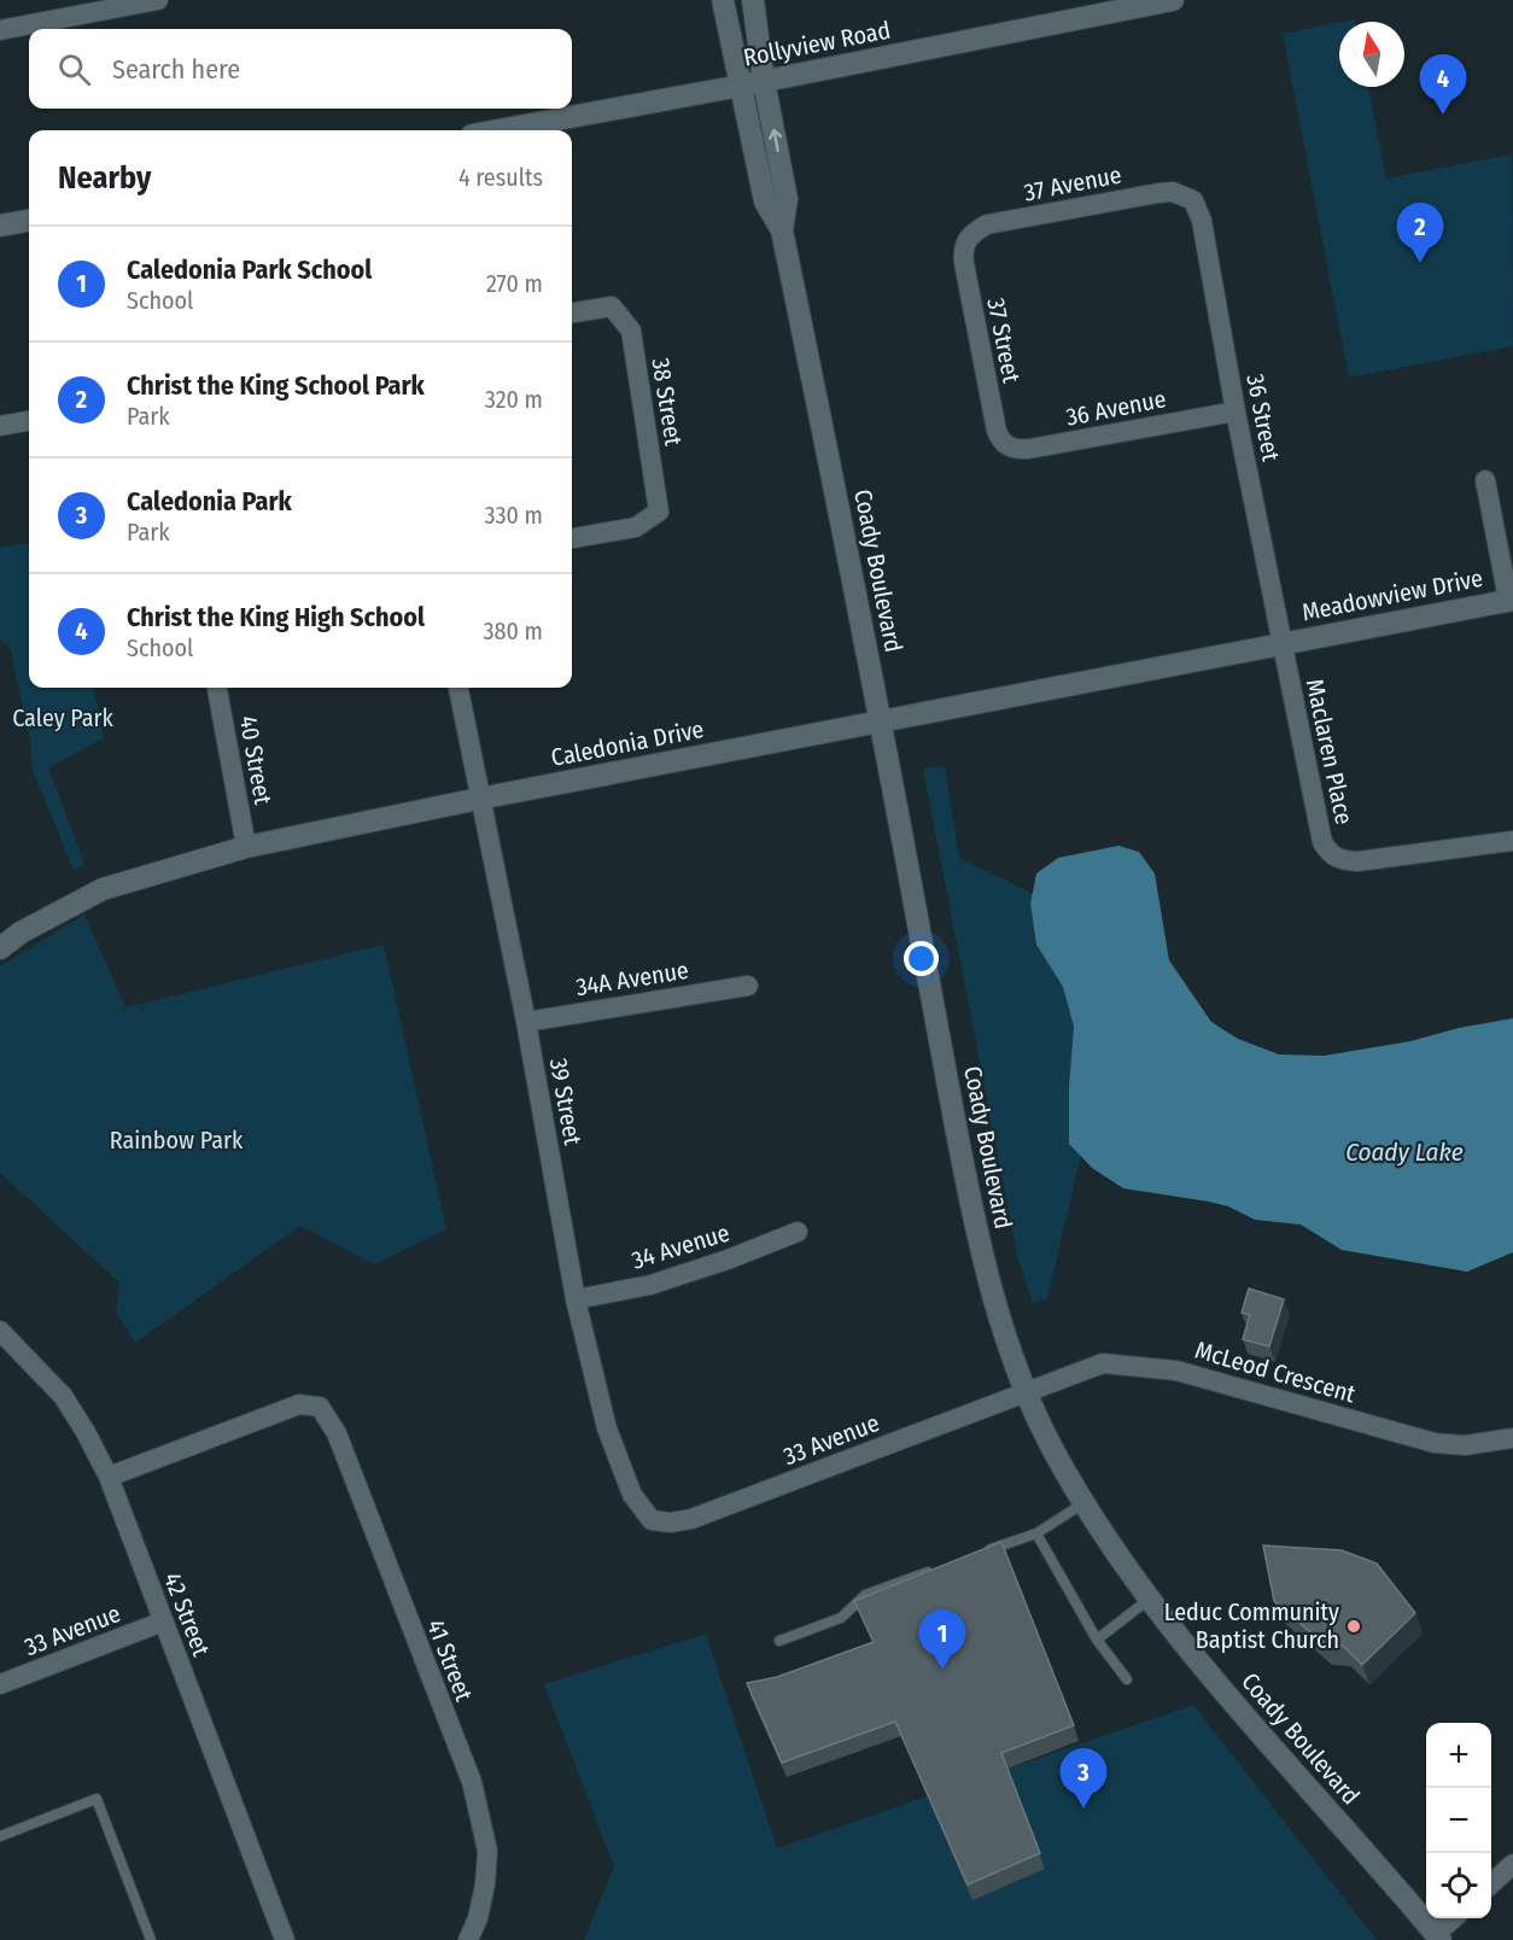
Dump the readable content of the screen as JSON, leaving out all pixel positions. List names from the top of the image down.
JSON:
{
  "streets": {
    "main road": [
      "Rollyview Road",
      "Coady Boulevard",
      "Meadowview Drive",
      "Caledonia Drive"
    ],
    "street": [
      "37 Avenue",
      "37 Street",
      "38 Street",
      "36 Avenue",
      "36 Street",
      "Maclaren Place",
      "40 Street",
      "34A Avenue",
      "39 Street",
      "34 Avenue",
      "McLeod Crescent",
      "33 Avenue",
      "42 Street",
      "41 Street"
    ]
  },
  "crossings": [
    ["Rollyview Road", "Coady Boulevard"],
    ["37 Avenue", "37 Street"],
    ["37 Avenue", "36 Street"],
    ["37 Street", "36 Avenue"],
    ["36 Avenue", "36 Street"],
    ["36 Street", "Meadowview Drive"],
    ["36 Street", "Caledonia Drive"],
    ["36 Street", "Maclaren Place"],
    ["Coady Boulevard", "Caledonia Drive"],
    ["Coady Boulevard", "McLeod Crescent"],
    ["Coady Boulevard", "33 Avenue"],
    ["Meadowview Drive", "Caledonia Drive"],
    ["Meadowview Drive", "Maclaren Place"],
    ["Caledonia Drive", "Maclaren Place"],
    ["Caledonia Drive", "40 Street"],
    ["Caledonia Drive", "39 Street"],
    ["34A Avenue", "39 Street"],
    ["39 Street", "34 Avenue"],
    ["39 Street", "33 Avenue"],
    ["McLeod Crescent", "33 Avenue"],
    ["33 Avenue", "42 Street"],
    ["42 Street", "41 Street"]
  ],
  "water": ["Coady Lake"],
  "parks": ["Caley Park", "Rainbow Park"],
  "places": ["Leduc Community Baptist Church"],
  "north": "top",
  "page": {
    "search": "Search here",
    "pins": [
      "4",
      "2",
      "1",
      "3"
    ],
    "heading": ["Nearby", "4 results"],
    "list": [
      {
        "mark": "1",
        "name": "Caledonia Park School",
        "note": "School",
        "value": "270 m"
      },
      {
        "mark": "2",
        "name": "Christ the King School Park",
        "note": "Park",
        "value": "320 m"
      },
      {
        "mark": "3",
        "name": "Caledonia Park",
        "note": "Park",
        "value": "330 m"
      },
      {
        "mark": "4",
        "name": "Christ the King High School",
        "note": "School",
        "value": "380 m"
      }
    ],
    "map_buttons": ["+", "−"]
  }
}
